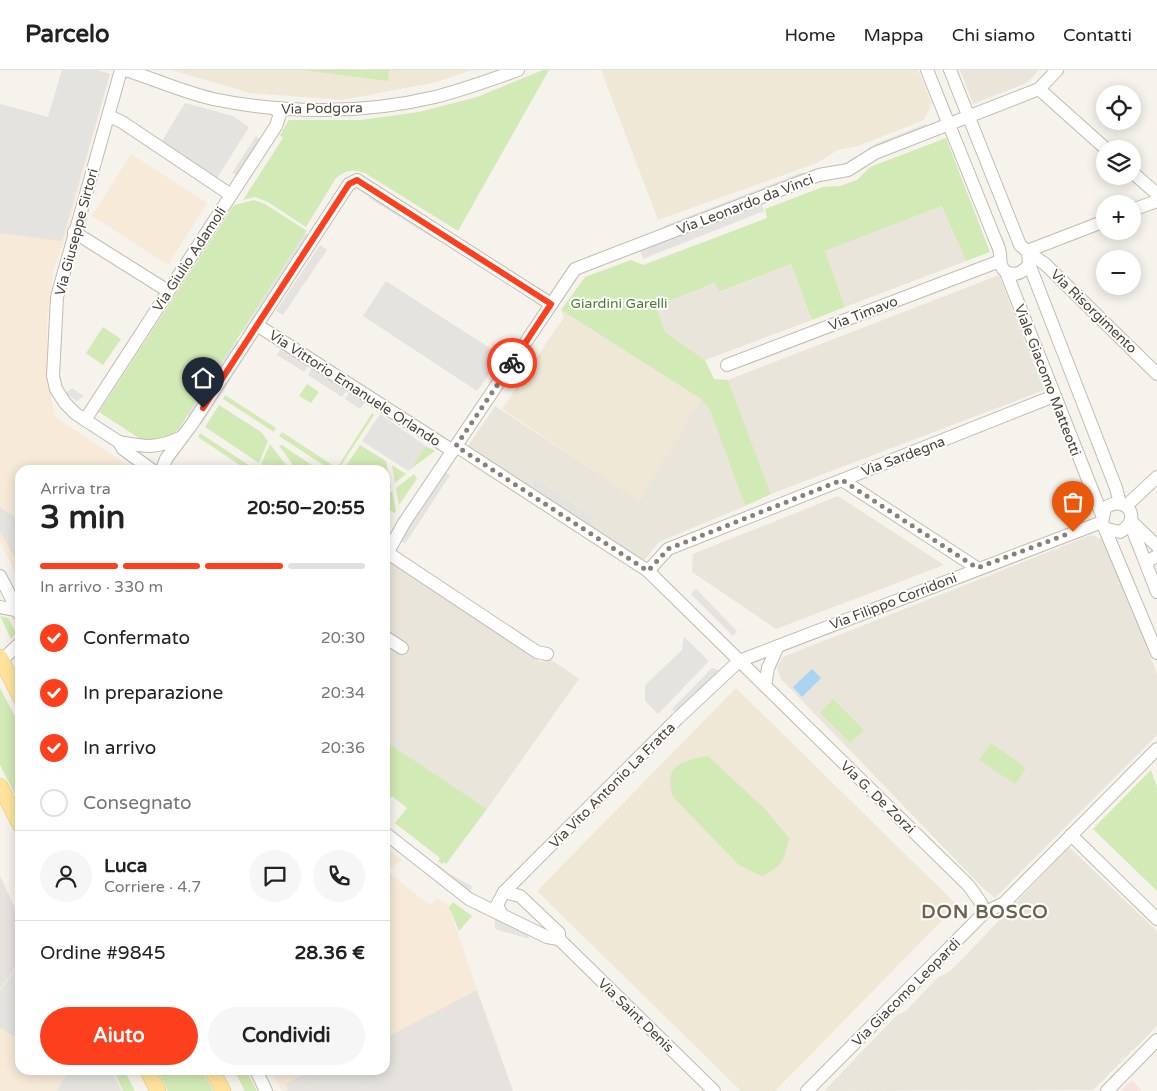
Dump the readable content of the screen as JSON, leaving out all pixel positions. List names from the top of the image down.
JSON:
{
  "streets": {
    "street": [
      "Via Podgora",
      "Via Leonardo da Vinci",
      "Via Giuseppe Sirtori",
      "Via Giulio Adamoli",
      "Via Risorgimento",
      "Via Timavo",
      "Viale Giacomo Matteotti",
      "Via Vittorio Emanuele Orlando",
      "Via Sardegna",
      "Via Filippo Corridoni",
      "Via Vito Antonio La Fratta",
      "Via G. De Zorzi",
      "Via Giacomo Leopardi",
      "Via Saint Denis"
    ]
  },
  "crossings": [
    ["Via Leonardo da Vinci", "Viale Giacomo Matteotti"],
    ["Via Leonardo da Vinci", "Via Vittorio Emanuele Orlando"],
    ["Via Giuseppe Sirtori", "Via Giulio Adamoli"],
    ["Via Risorgimento", "Viale Giacomo Matteotti"],
    ["Via Timavo", "Viale Giacomo Matteotti"],
    ["Viale Giacomo Matteotti", "Via Sardegna"],
    ["Viale Giacomo Matteotti", "Via Filippo Corridoni"],
    ["Via Vittorio Emanuele Orlando", "Via Sardegna"],
    ["Via Vittorio Emanuele Orlando", "Via G. De Zorzi"],
    ["Via Sardegna", "Via G. De Zorzi"],
    ["Via Filippo Corridoni", "Via Vito Antonio La Fratta"],
    ["Via Filippo Corridoni", "Via G. De Zorzi"],
    ["Via Vito Antonio La Fratta", "Via G. De Zorzi"],
    ["Via Vito Antonio La Fratta", "Via Saint Denis"],
    ["Via G. De Zorzi", "Via Giacomo Leopardi"]
  ],
  "districts": ["DON BOSCO"],
  "parks": ["Giardini Garelli"],
  "page": {
    "header": "Parcelo",
    "nav": [
      "Home",
      "Mappa",
      "Chi siamo",
      "Contatti"
    ],
    "map_buttons": ["+", "−"],
    "heading": ["3 min", "Arriva tra", "20:50–20:55"],
    "panel": [
      "Luca",
      "Corriere · 4.7",
      "Ordine #9845",
      "28.36 €"
    ],
    "bar": "In arrivo · 330 m",
    "list": [
      ["Confermato", "20:30"],
      ["In preparazione", "20:34"],
      ["In arrivo", "20:36"],
      "Consegnato"
    ],
    "buttons": ["Aiuto", "Condividi"]
  }
}
